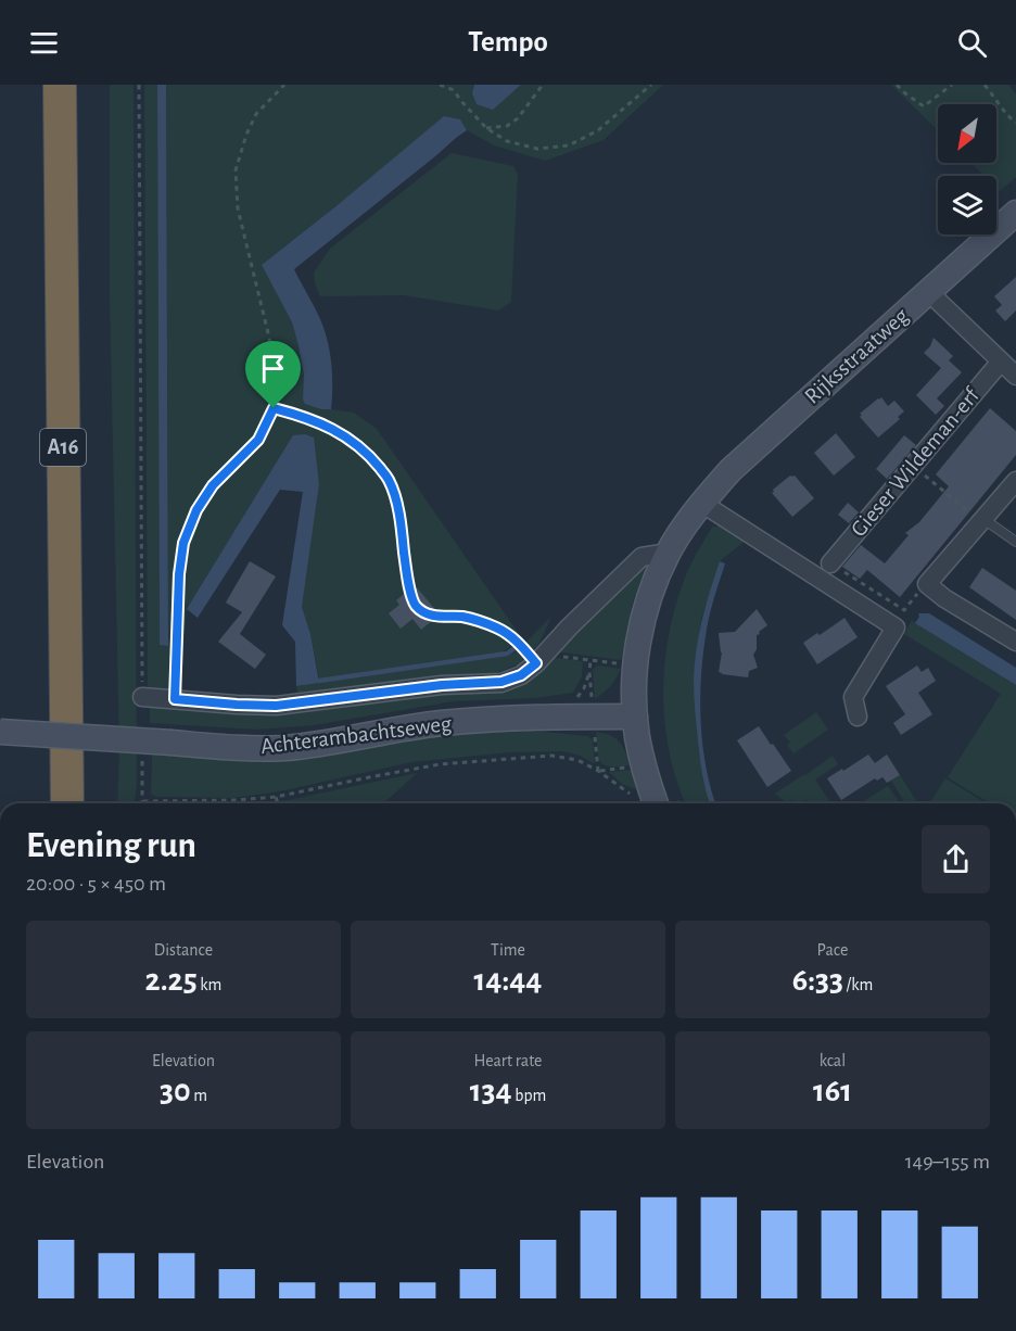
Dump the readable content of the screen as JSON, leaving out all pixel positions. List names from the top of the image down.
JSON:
{
  "streets": {
    "highway": ["A16"],
    "street": ["Rijksstraatweg", "Gieser Wildeman-erf", "Achterambachtseweg"]
  },
  "crossings": [
    ["Rijksstraatweg", "Achterambachtseweg"]
  ],
  "north": "bottom left",
  "page": {
    "header": "Tempo",
    "heading": ["Evening run", "20:00 · 5 × 450 m"],
    "stats": [
      ["Distance", "2.25 km"],
      ["Time", "14:44"],
      ["Pace", "6:33 /km"],
      ["Elevation", "30 m"],
      ["Heart rate", "134 bpm"],
      ["kcal", "161"]
    ],
    "chart": ["Elevation", "149–155 m"]
  }
}
